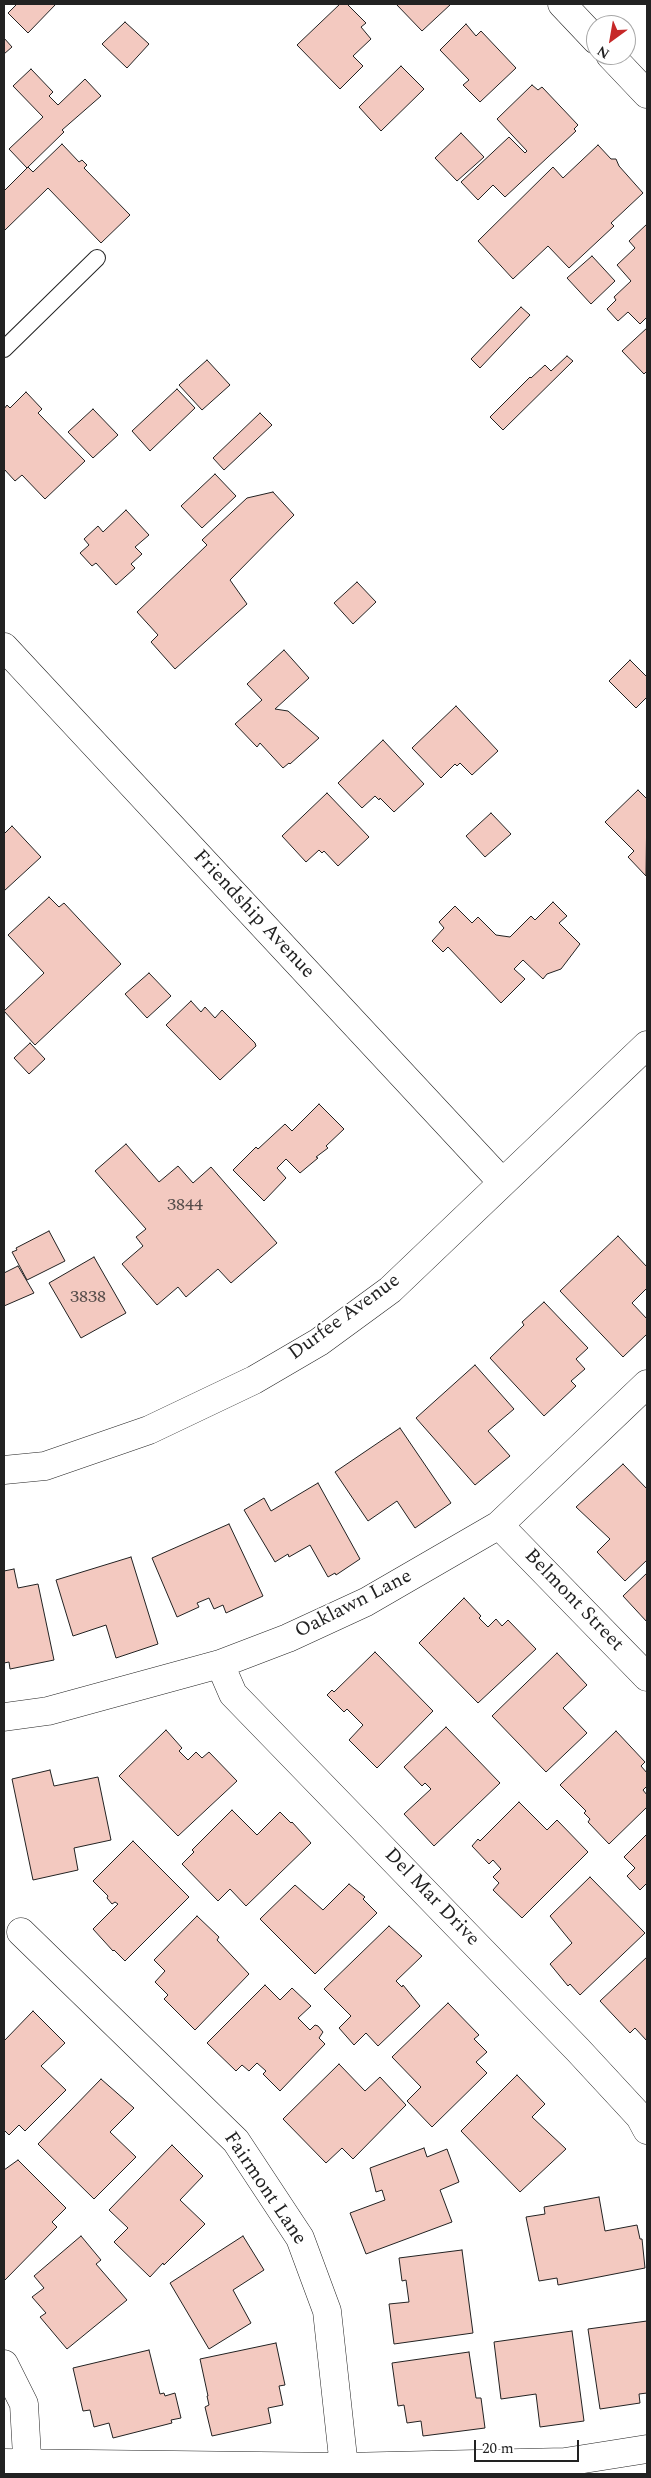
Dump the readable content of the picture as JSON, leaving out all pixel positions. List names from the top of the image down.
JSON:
{
  "streets": {
    "street": [
      "Friendship Avenue",
      "Durfee Avenue",
      "Belmont Street",
      "Oaklawn Lane",
      "Del Mar Drive",
      "Fairmont Lane"
    ]
  },
  "crossings": [
    ["Friendship Avenue", "Durfee Avenue"],
    ["Belmont Street", "Oaklawn Lane"],
    ["Oaklawn Lane", "Del Mar Drive"]
  ],
  "house_numbers": ["3844", "3838"],
  "scale_bar": "20 m",
  "north": "bottom left"
}
